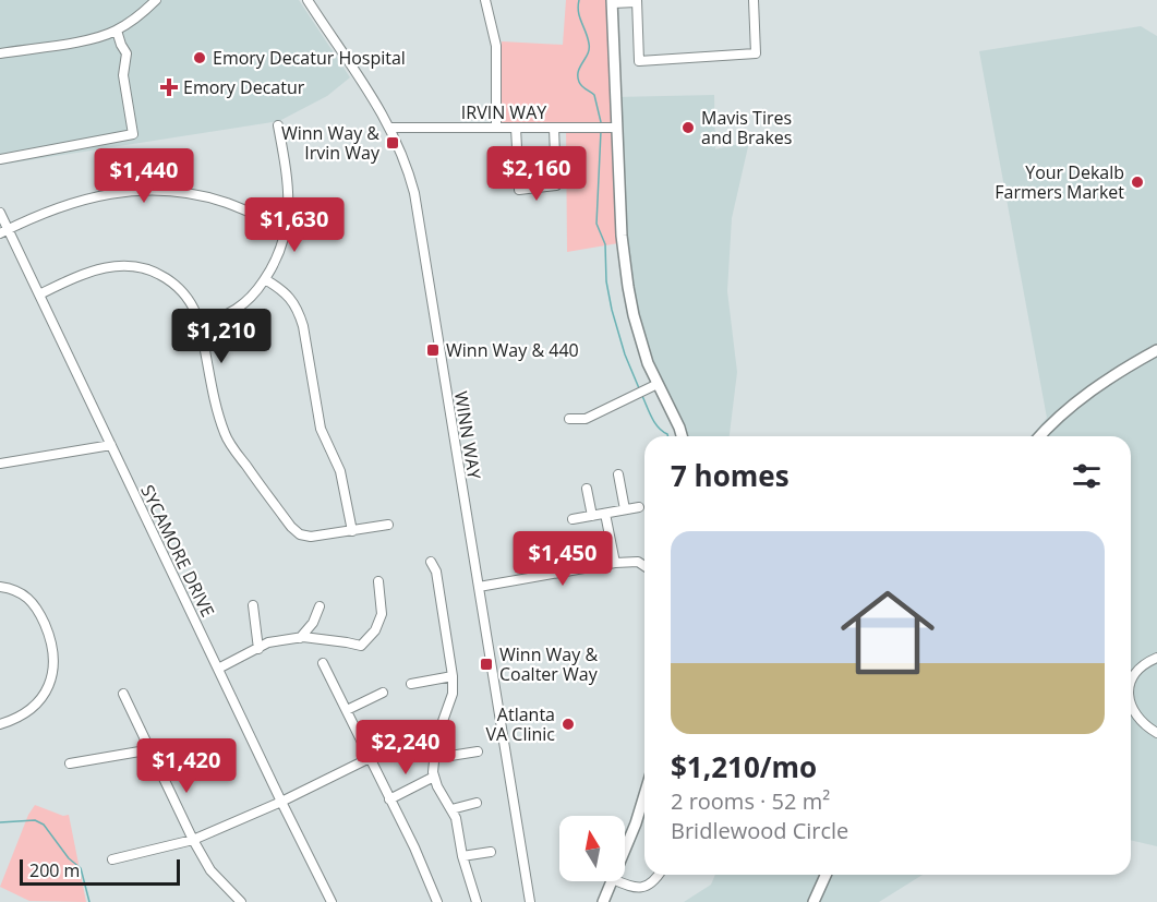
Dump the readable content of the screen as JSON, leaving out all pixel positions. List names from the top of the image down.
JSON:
{
  "streets": {
    "street": ["IRVIN WAY", "WINN WAY", "SYCAMORE DRIVE"]
  },
  "crossings": [
    ["IRVIN WAY", "WINN WAY"]
  ],
  "places": {
    "other": [
      "Emory Decatur Hospital",
      "Mavis Tires and Brakes",
      "Your Dekalb Farmers Market",
      "Atlanta VA Clinic"
    ],
    "health": ["Emory Decatur"],
    "transit": ["Winn Way & Irvin Way", "Winn Way & 440", "Winn Way & Coalter Way"]
  },
  "scale_bar": "200 m",
  "north": "top",
  "page": {
    "price": [
      "$2,160",
      "$1,440",
      "$1,630",
      "$1,210",
      "$1,450",
      "$2,240",
      "$1,420"
    ],
    "heading": "7 homes",
    "list": [
      {
        "name": "$1,210/mo",
        "note": "2 rooms · 52 m² · Bridlewood Circle"
      }
    ],
    "scale": "200 m"
  }
}
